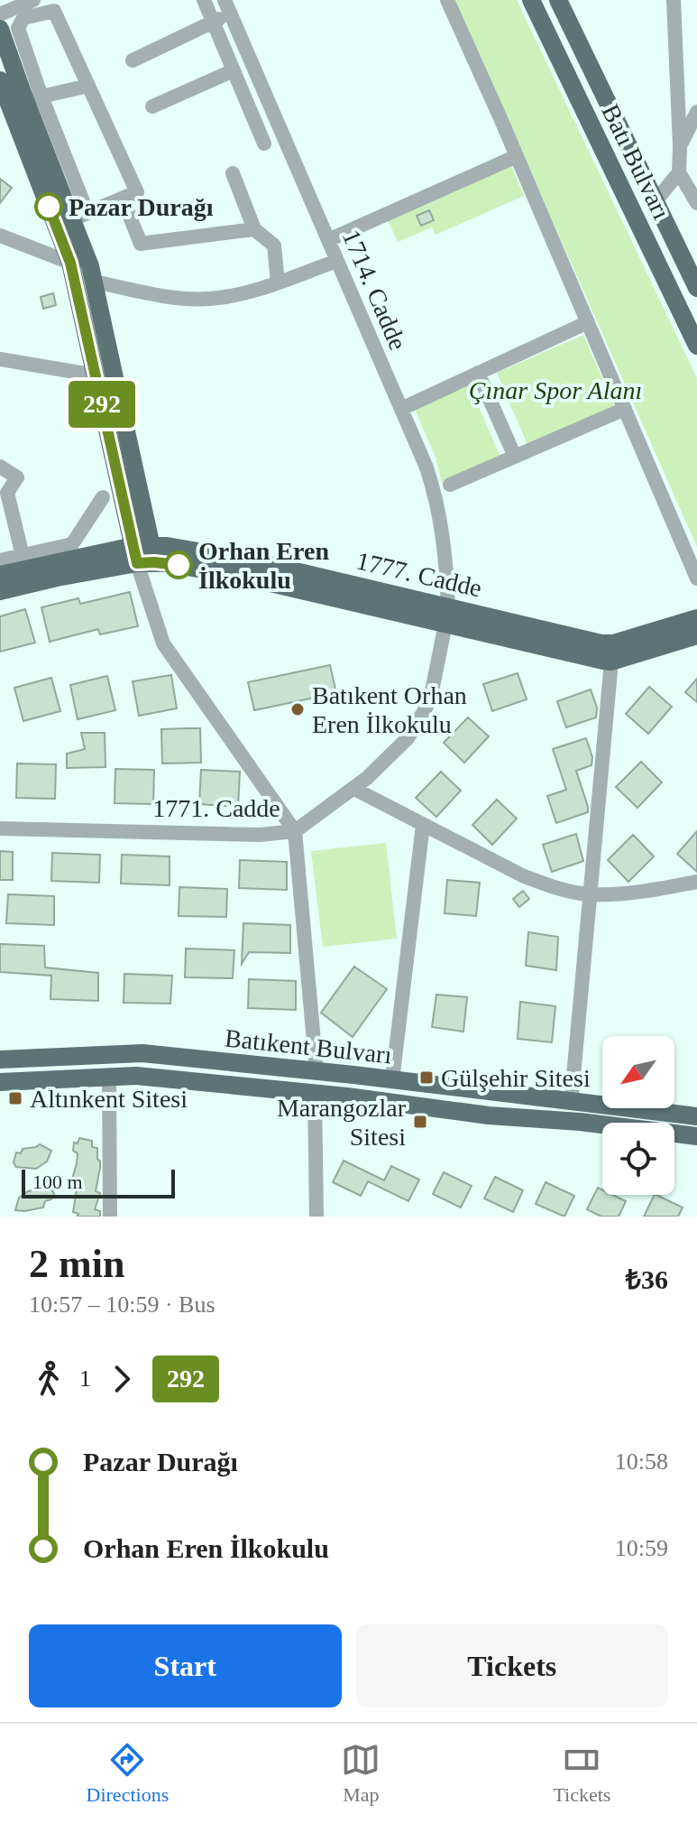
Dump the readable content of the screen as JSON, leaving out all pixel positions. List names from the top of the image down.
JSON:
{
  "streets": {
    "main road": ["Batı Bulvarı", "1777. Cadde", "Batıkent Bulvarı"],
    "street": ["1714. Cadde", "1771. Cadde"]
  },
  "crossings": [
    ["1714. Cadde", "1777. Cadde"],
    ["1714. Cadde", "1771. Cadde"],
    ["1777. Cadde", "1771. Cadde"]
  ],
  "parks": ["Çınar Spor Alanı"],
  "places": {
    "other": ["Pazar Durağı", "Orhan Eren İlkokulu", "Batıkent Orhan Eren İlkokulu"],
    "transit": ["Gülşehir Sitesi", "Altınkent Sitesi", "Marangozlar Sitesi"]
  },
  "lines": ["bus line 292"],
  "scale_bar": "100 m",
  "north": "bottom left",
  "page": {
    "on_map": "292",
    "scale": "100 m",
    "heading": ["2 min", "10:57 – 10:59 · Bus", "₺36"],
    "legs": ["1", "292"],
    "list": [
      {
        "name": "Pazar Durağı",
        "value": "10:58"
      },
      {
        "name": "Orhan Eren İlkokulu",
        "value": "10:59"
      }
    ],
    "buttons": ["Start", "Tickets"],
    "tabs": ["Directions", "Map", "Tickets"]
  }
}
